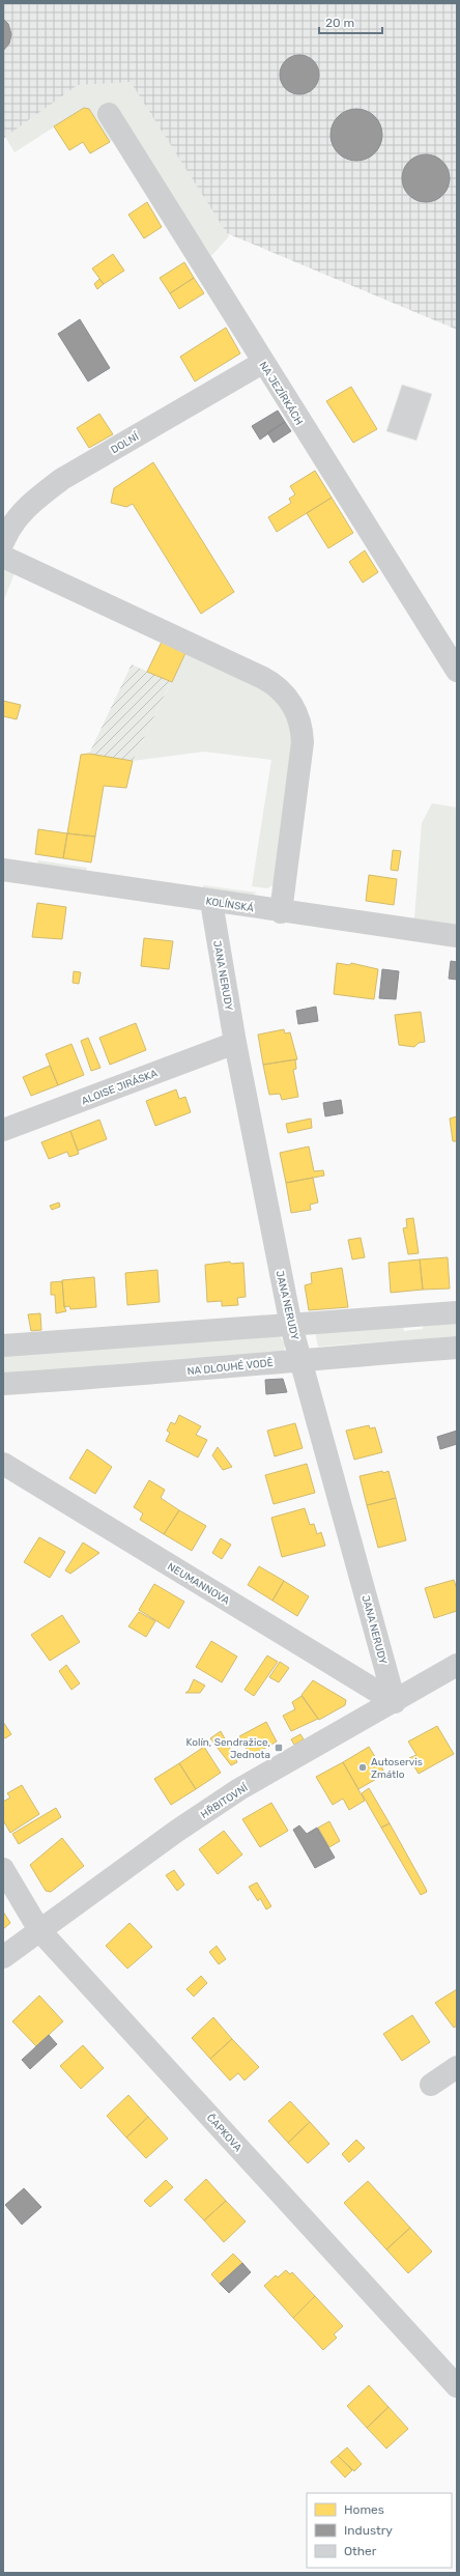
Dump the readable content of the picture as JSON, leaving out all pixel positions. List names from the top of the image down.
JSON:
{
  "streets": {
    "street": [
      "NA JEZÍRKÁCH",
      "DOLNÍ",
      "KOLÍNSKÁ",
      "JANA NERUDY",
      "ALOISE JIRÁSKA",
      "NA DLOUHÉ VODĚ",
      "NEUMANNOVA",
      "HŘBITOVNÍ",
      "ČAPKOVA"
    ]
  },
  "crossings": [
    ["NA JEZÍRKÁCH", "DOLNÍ"],
    ["KOLÍNSKÁ", "JANA NERUDY"],
    ["JANA NERUDY", "ALOISE JIRÁSKA"],
    ["JANA NERUDY", "NA DLOUHÉ VODĚ"],
    ["JANA NERUDY", "NEUMANNOVA"],
    ["JANA NERUDY", "HŘBITOVNÍ"],
    ["NEUMANNOVA", "HŘBITOVNÍ"],
    ["HŘBITOVNÍ", "ČAPKOVA"]
  ],
  "places": {
    "transit": ["Kolín, Sendražice, Jednota"],
    "other": ["Autoservis Zmátlo"]
  },
  "legend": ["Homes", "Industry", "Other"],
  "scale_bar": "20 m"
}
